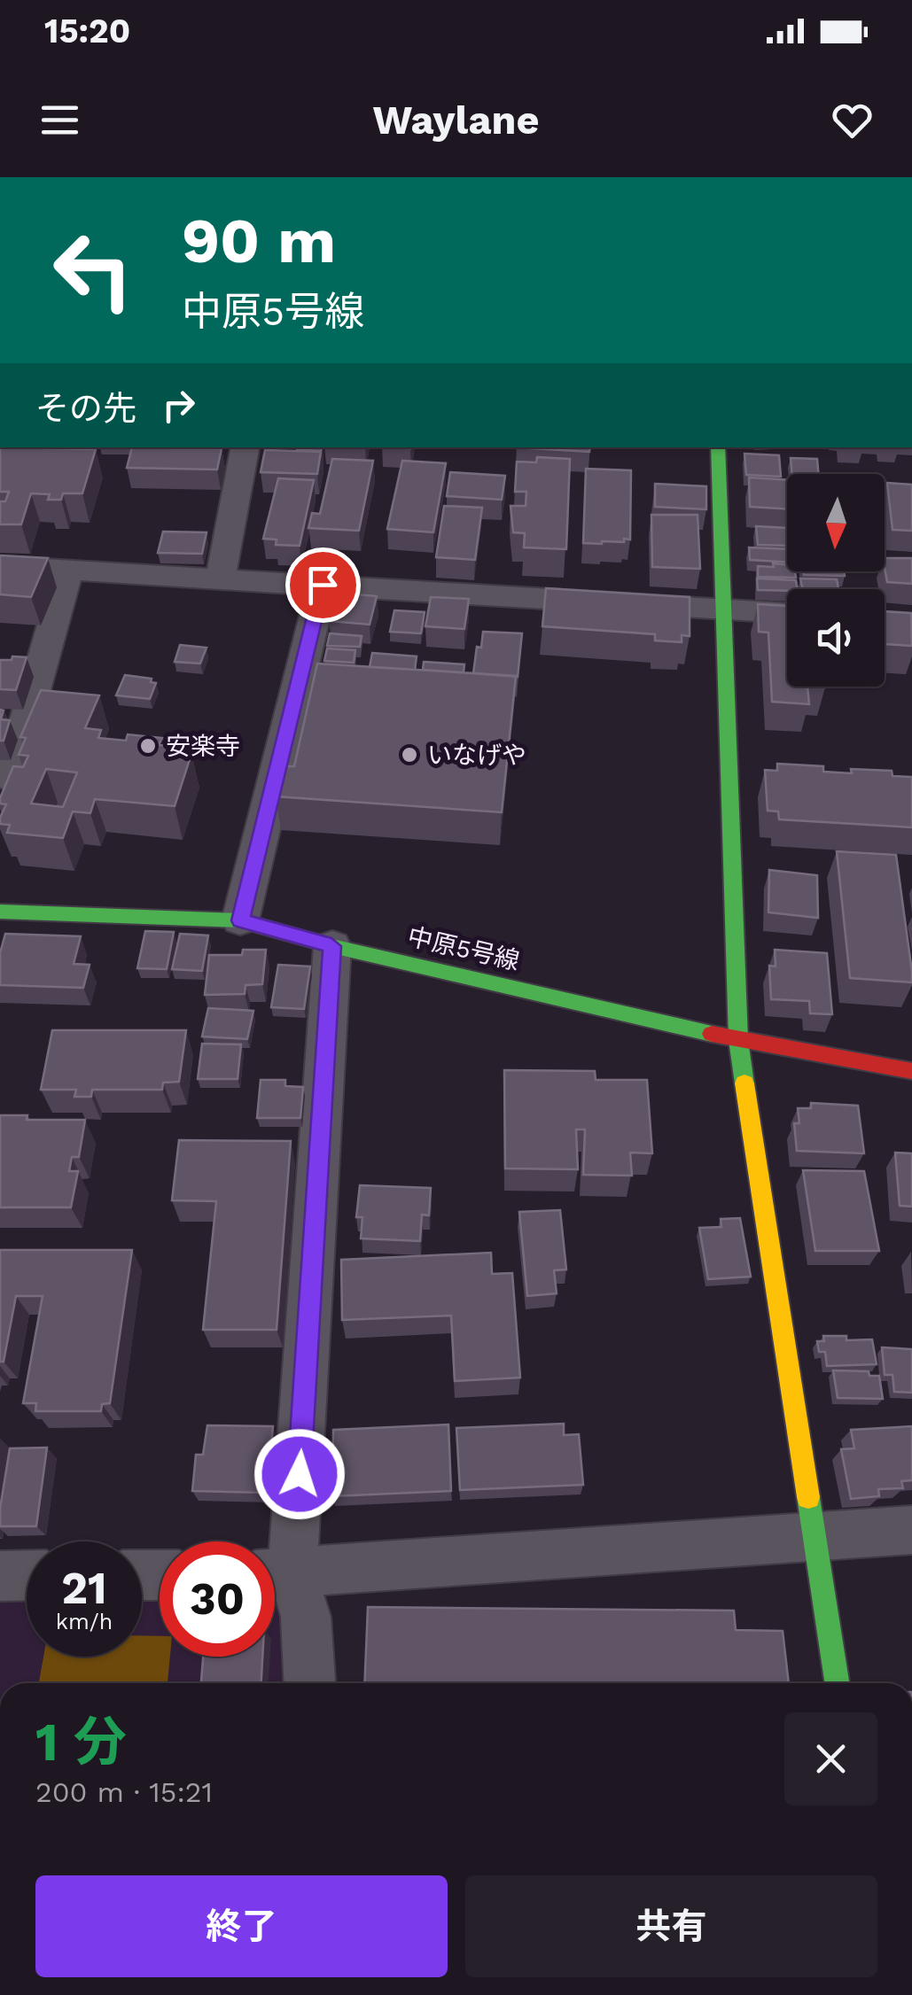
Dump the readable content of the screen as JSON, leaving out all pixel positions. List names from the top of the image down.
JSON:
{
  "streets": {
    "street": ["中原5号線"]
  },
  "places": ["安楽寺", "いなげや"],
  "north": "bottom",
  "page": {
    "status": "15:20",
    "header": "Waylane",
    "turn": ["90 m", "中原5号線"],
    "then": "その先",
    "speed": "21 km/h",
    "limit": "30",
    "heading": ["1 分", "200 m · 15:21"],
    "buttons": ["終了", "共有"]
  }
}
